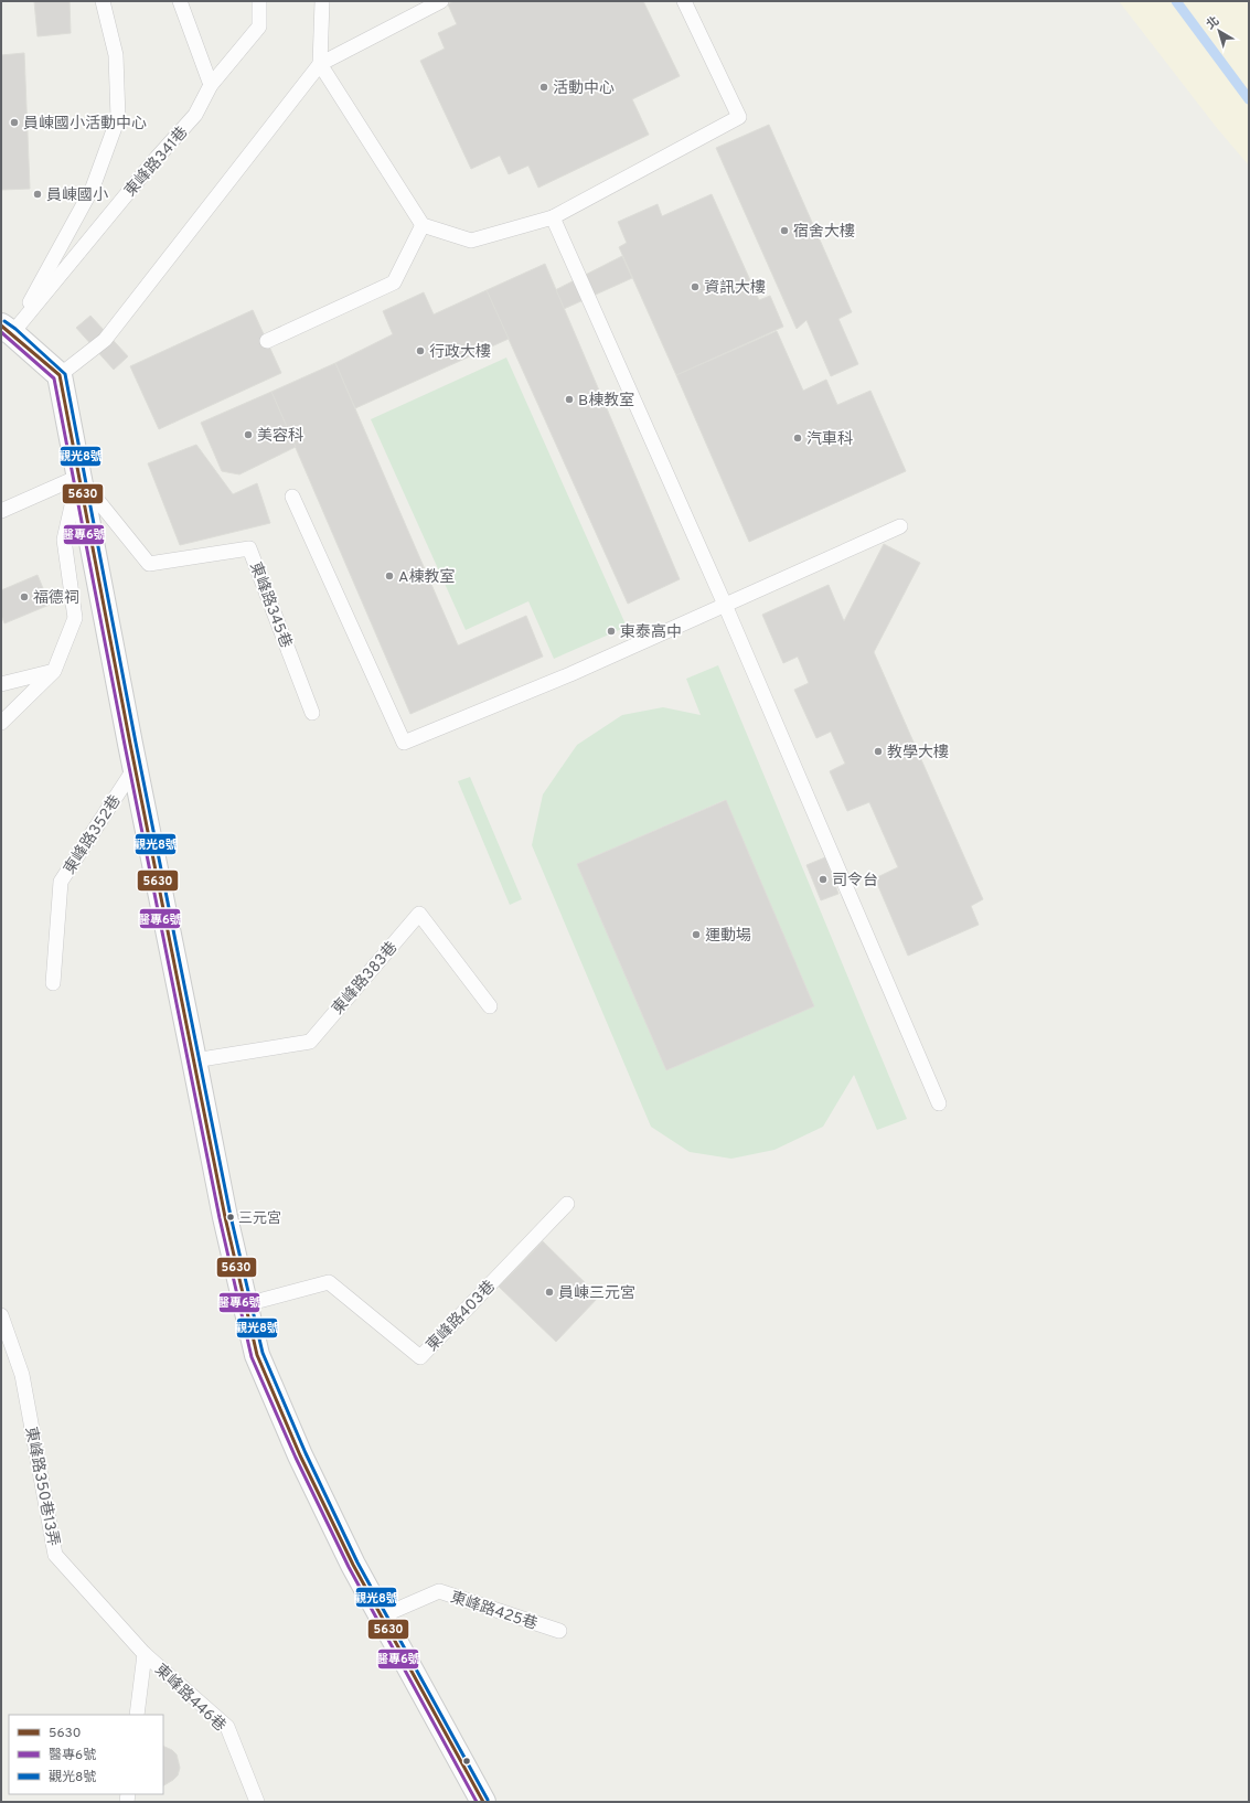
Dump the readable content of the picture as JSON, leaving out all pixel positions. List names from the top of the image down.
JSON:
{
  "streets": {
    "lane": [
      "東峰路341巷",
      "東峰路345巷",
      "東峰路352巷",
      "東峰路383巷",
      "東峰路403巷",
      "東峰路350巷13弄",
      "東峰路425巷",
      "東峰路446巷"
    ]
  },
  "crossings": [
    ["東峰路350巷13弄", "東峰路446巷"]
  ],
  "places": [
    "活動中心",
    "員崠國小活動中心",
    "員崠國小",
    "宿舍大樓",
    "資訊大樓",
    "行政大樓",
    "B棟教室",
    "美容科",
    "汽車科",
    "A棟教室",
    "福德祠",
    "東泰高中",
    "教學大樓",
    "司令台",
    "運動場",
    "三元宮",
    "員崠三元宮"
  ],
  "lines": ["transit line 觀光8號", "transit line 5630", "transit line 醫專6號"],
  "legend": ["5630", "醫專6號", "觀光8號"],
  "north": "top left"
}
